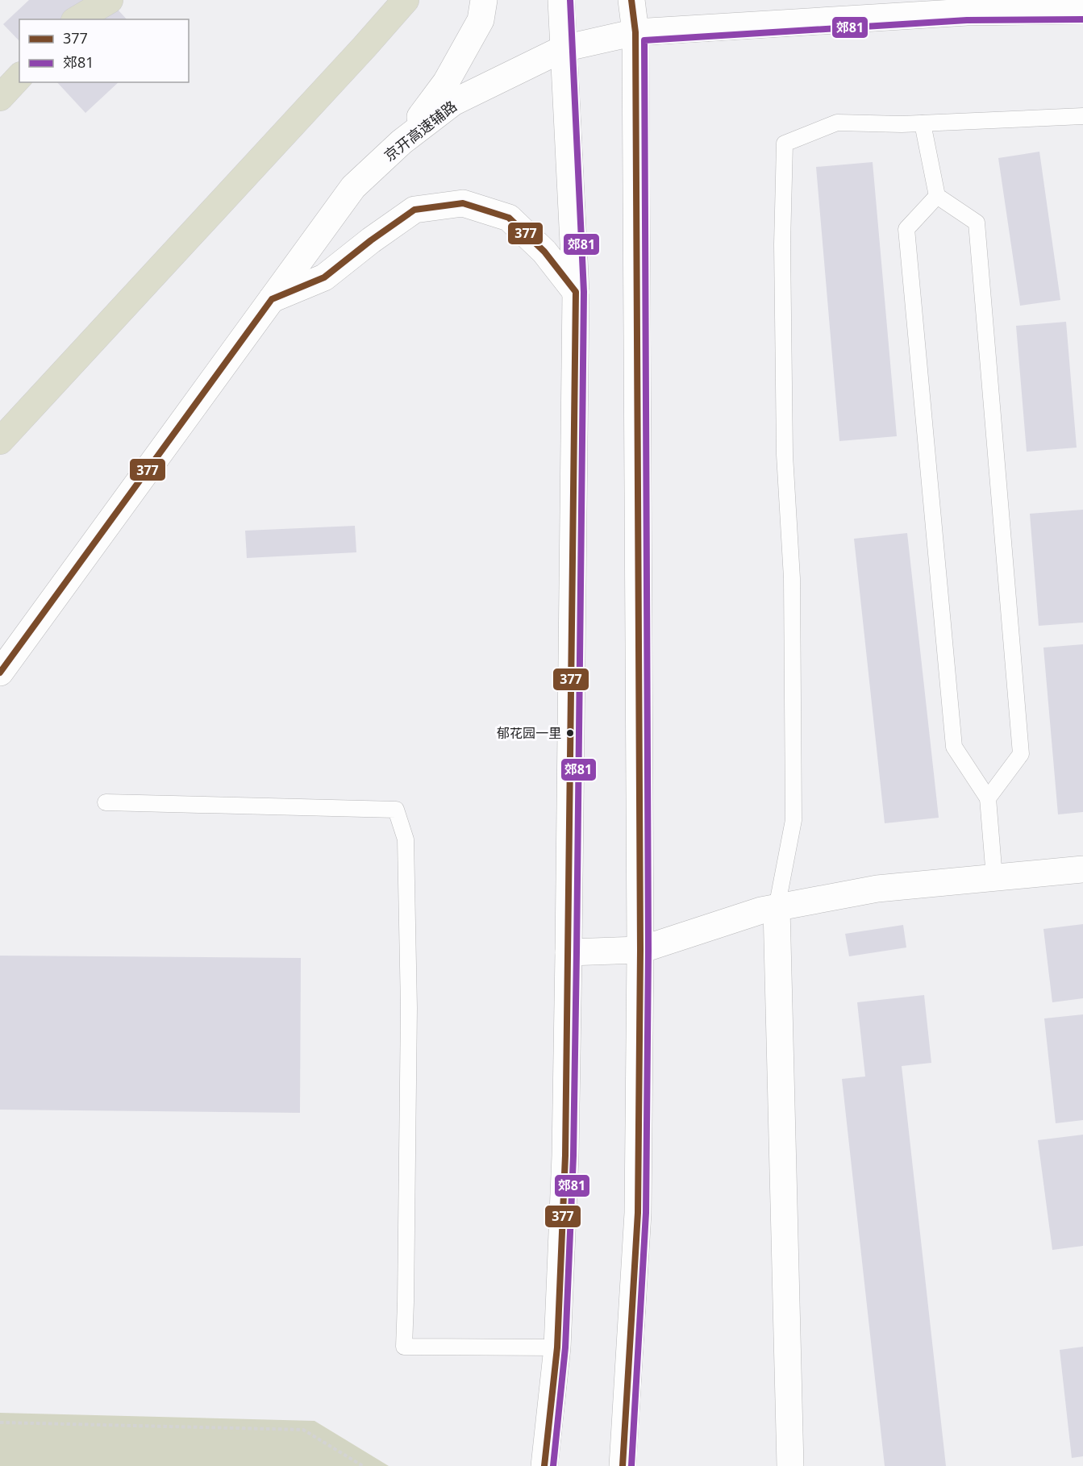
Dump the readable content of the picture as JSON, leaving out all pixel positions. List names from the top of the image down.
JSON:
{
  "streets": {
    "main road": ["京开高速辅路"]
  },
  "places": ["郁花园一里"],
  "lines": ["transit line 377", "transit line 郊81"],
  "legend": ["377", "郊81"]
}
